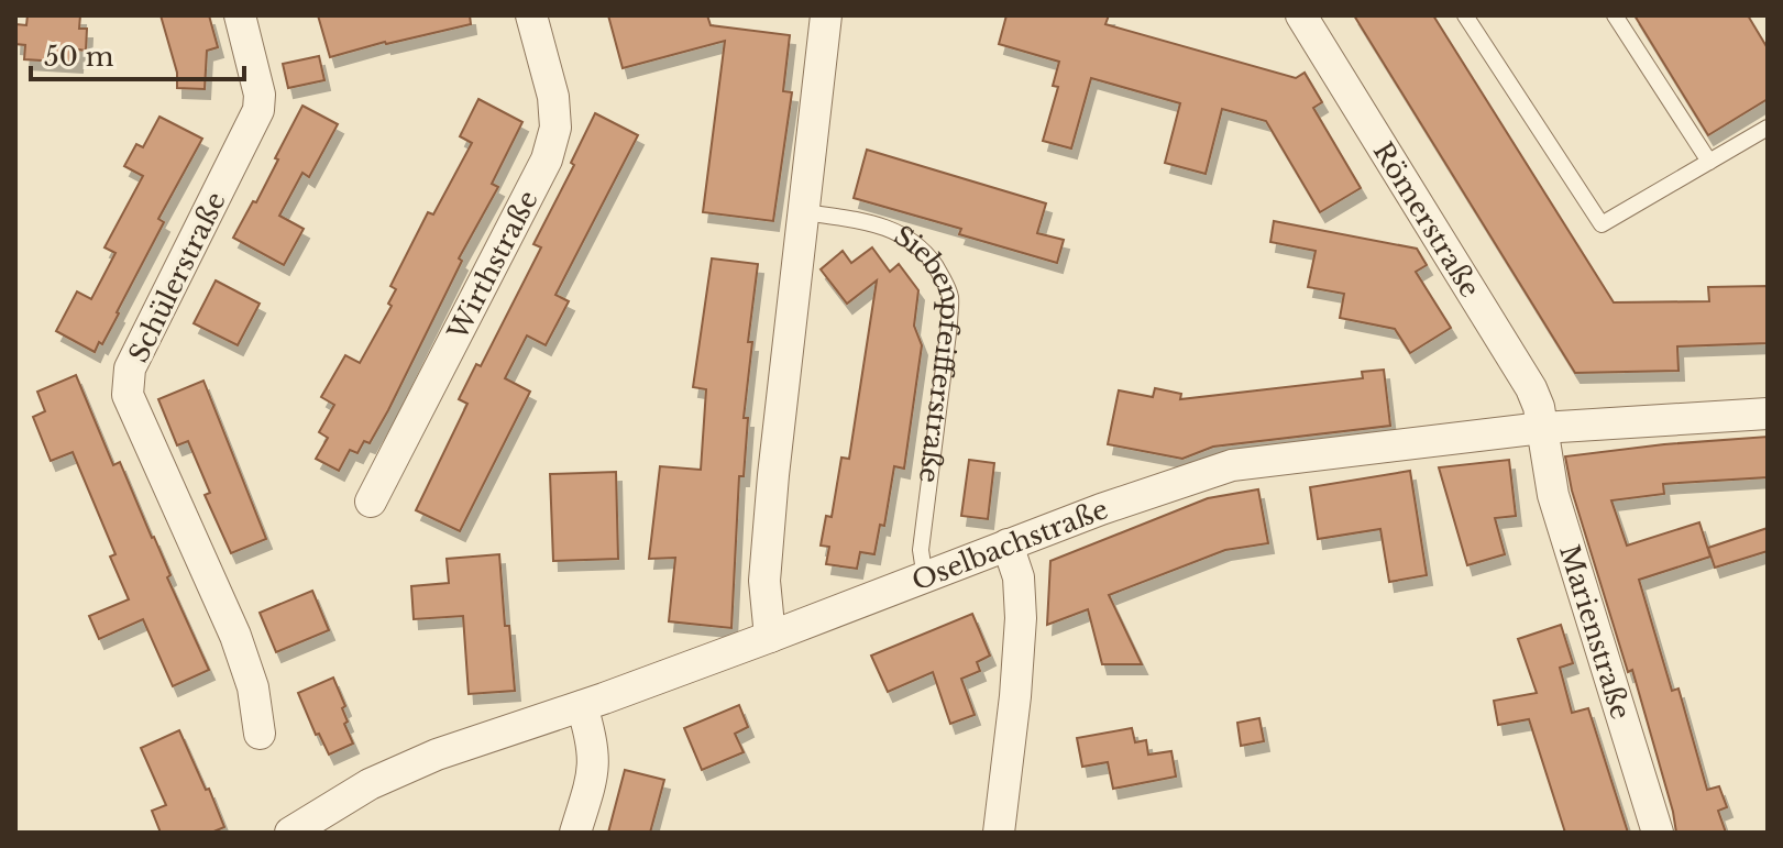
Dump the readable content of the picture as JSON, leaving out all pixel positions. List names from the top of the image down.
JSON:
{
  "streets": {
    "street": [
      "Römerstraße",
      "Wirthstraße",
      "Schülerstraße",
      "Oselbachstraße",
      "Marienstraße"
    ],
    "lane": ["Siebenpfeifferstraße"]
  },
  "crossings": [
    ["Römerstraße", "Oselbachstraße"],
    ["Römerstraße", "Marienstraße"],
    ["Siebenpfeifferstraße", "Oselbachstraße"],
    ["Oselbachstraße", "Marienstraße"]
  ],
  "scale_bar": "50 m"
}
